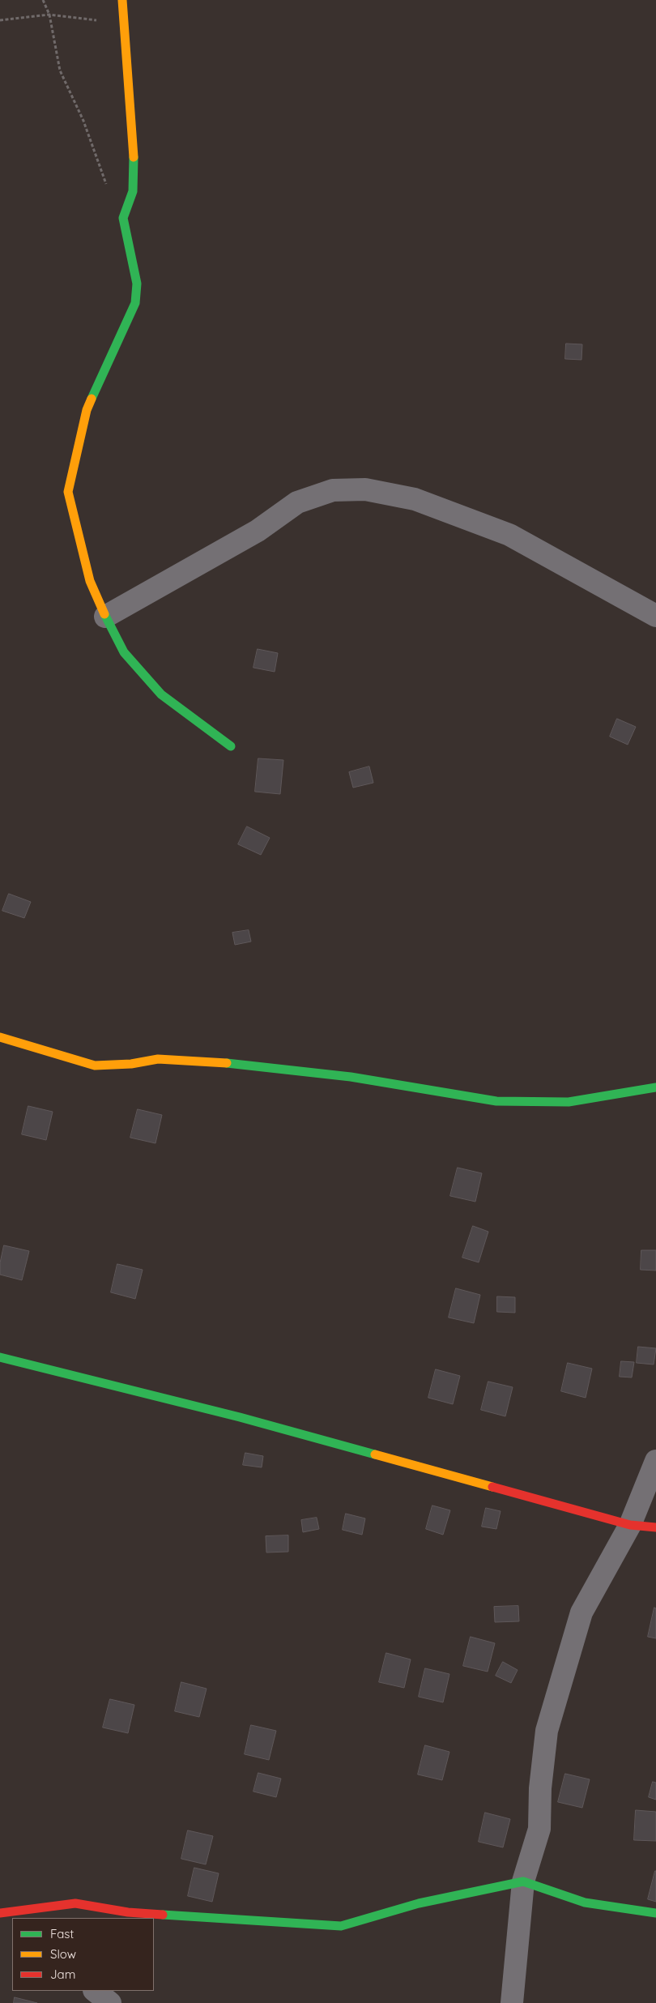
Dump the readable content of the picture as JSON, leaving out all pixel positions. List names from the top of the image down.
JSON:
{
  "legend": ["Fast", "Slow", "Jam"]
}
